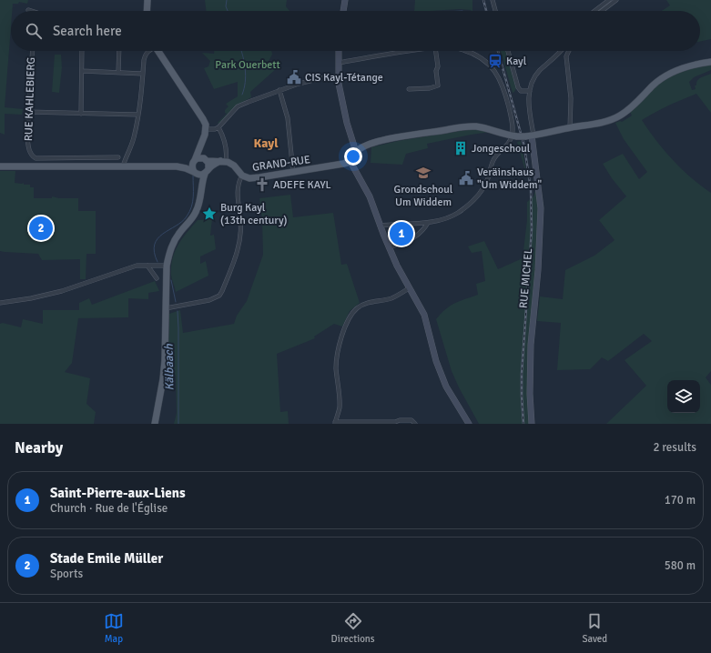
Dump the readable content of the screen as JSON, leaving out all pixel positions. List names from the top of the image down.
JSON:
{
  "streets": {
    "main road": ["GRAND-RUE", "RUE MICHEL"],
    "street": ["RUE KAHLEBIERG"]
  },
  "districts": ["Kayl"],
  "water": ["Kälbaach"],
  "parks": ["Park Ouerbett"],
  "places": {
    "station": ["Kayl"],
    "public building": ["CIS Kayl-Tétange", "Veräinshaus \"Um Widdem\""],
    "building": ["Jongeschoul"],
    "school or university": ["Grondschoul Um Widdem"],
    "church": ["ADEFE KAYL"],
    "place": ["Burg Kayl (13th century)"]
  },
  "page": {
    "search": "Search here",
    "pins": ["2", "1"],
    "heading": ["Nearby", "2 results"],
    "list": [
      {
        "mark": "1",
        "name": "Saint-Pierre-aux-Liens",
        "note": "Church · Rue de l'Église",
        "value": "170 m"
      },
      {
        "mark": "2",
        "name": "Stade Emile Müller",
        "note": "Sports",
        "value": "580 m"
      }
    ],
    "nav": ["Map", "Directions", "Saved"]
  }
}
